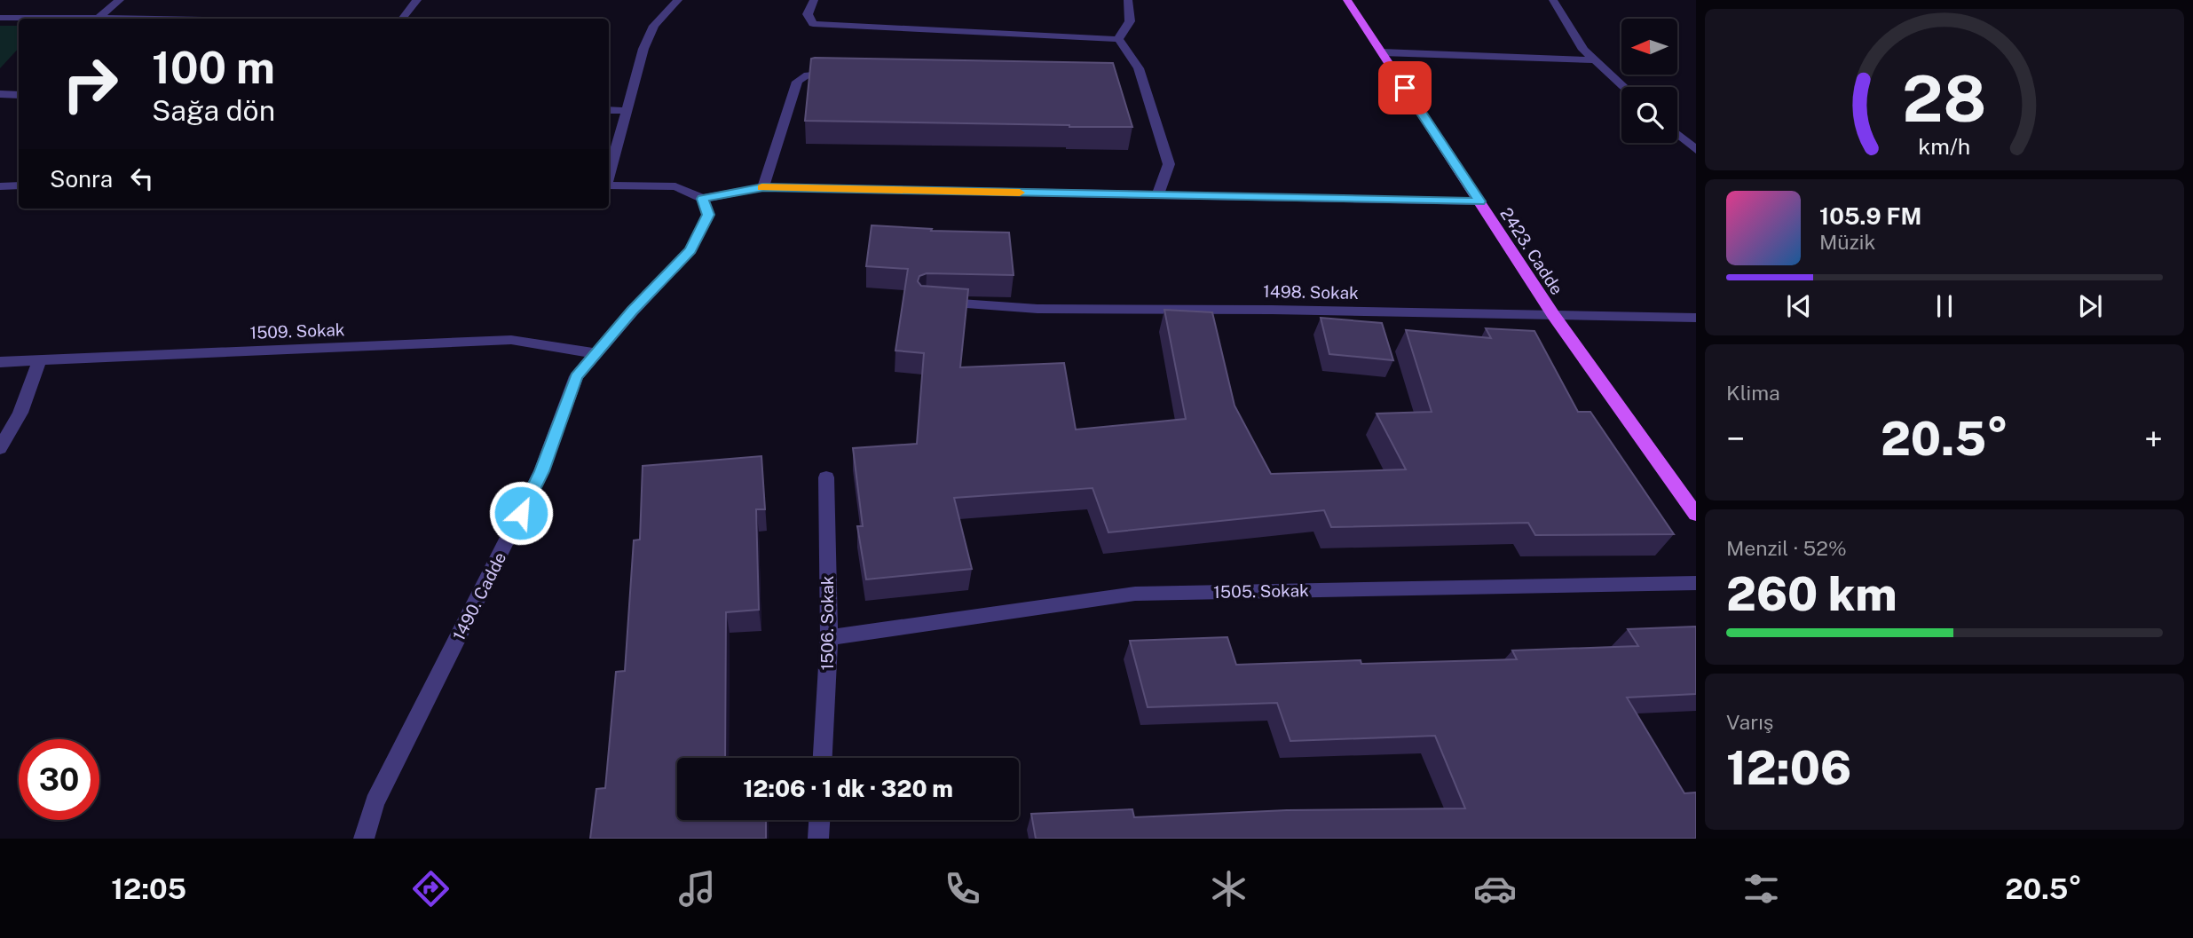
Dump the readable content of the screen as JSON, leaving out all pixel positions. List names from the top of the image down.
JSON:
{
  "streets": {
    "main road": ["2423. Cadde"],
    "street": [
      "1498. Sokak",
      "1509. Sokak",
      "1505. Sokak",
      "1490. Cadde",
      "1506. Sokak"
    ]
  },
  "crossings": [
    ["2423. Cadde", "1498. Sokak"],
    ["1509. Sokak", "1490. Cadde"],
    ["1505. Sokak", "1506. Sokak"]
  ],
  "north": "left",
  "page": {
    "turn": ["100 m", "Sağa dön"],
    "then": "Sonra",
    "song": ["105.9 FM", "Müzik"],
    "tile": [
      "Klima",
      ["Menzil · 52%", "260 km"],
      ["Varış", "12:06"]
    ],
    "heat": ["−", "20.5°", "+"],
    "limit": "30",
    "trip": "12:06 · 1 dk · 320 m",
    "tabs": ["12:05", "20.5°"],
    "gauge": ["28", "km/h"]
  }
}
